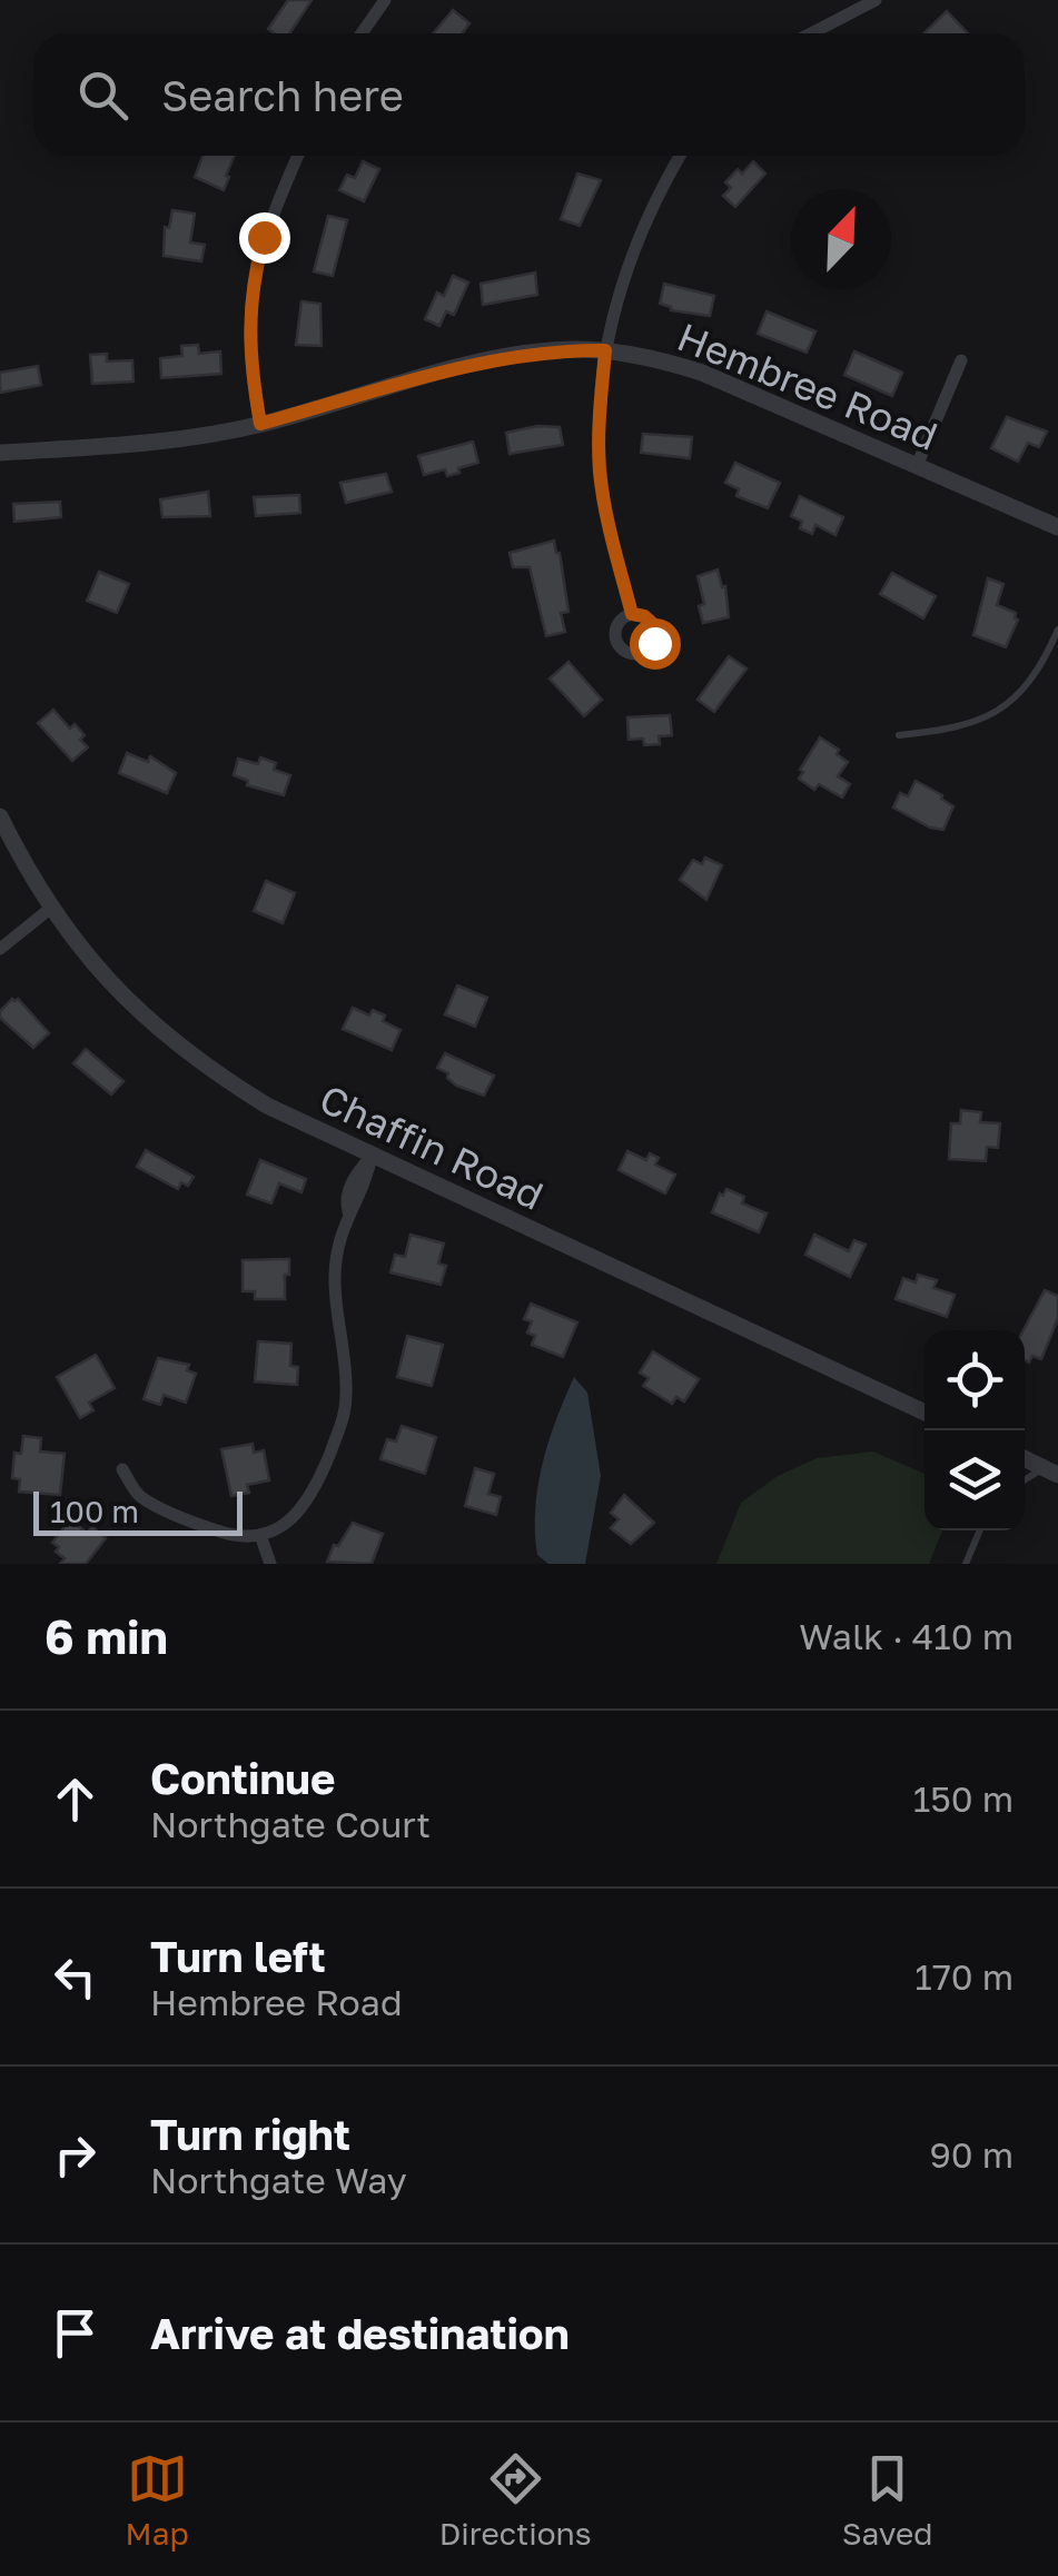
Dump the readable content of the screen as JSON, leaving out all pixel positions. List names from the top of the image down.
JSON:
{
  "streets": {
    "street": ["Hembree Road", "Chaffin Road"]
  },
  "scale_bar": "100 m",
  "north": "top right",
  "page": {
    "search": "Search here",
    "scale": "100 m",
    "heading": ["6 min", "Walk · 410 m"],
    "list": [
      ["Continue", "Northgate Court", "150 m"],
      ["Turn left", "Hembree Road", "170 m"],
      ["Turn right", "Northgate Way", "90 m"],
      "Arrive at destination"
    ],
    "nav": ["Map", "Directions", "Saved"]
  }
}
